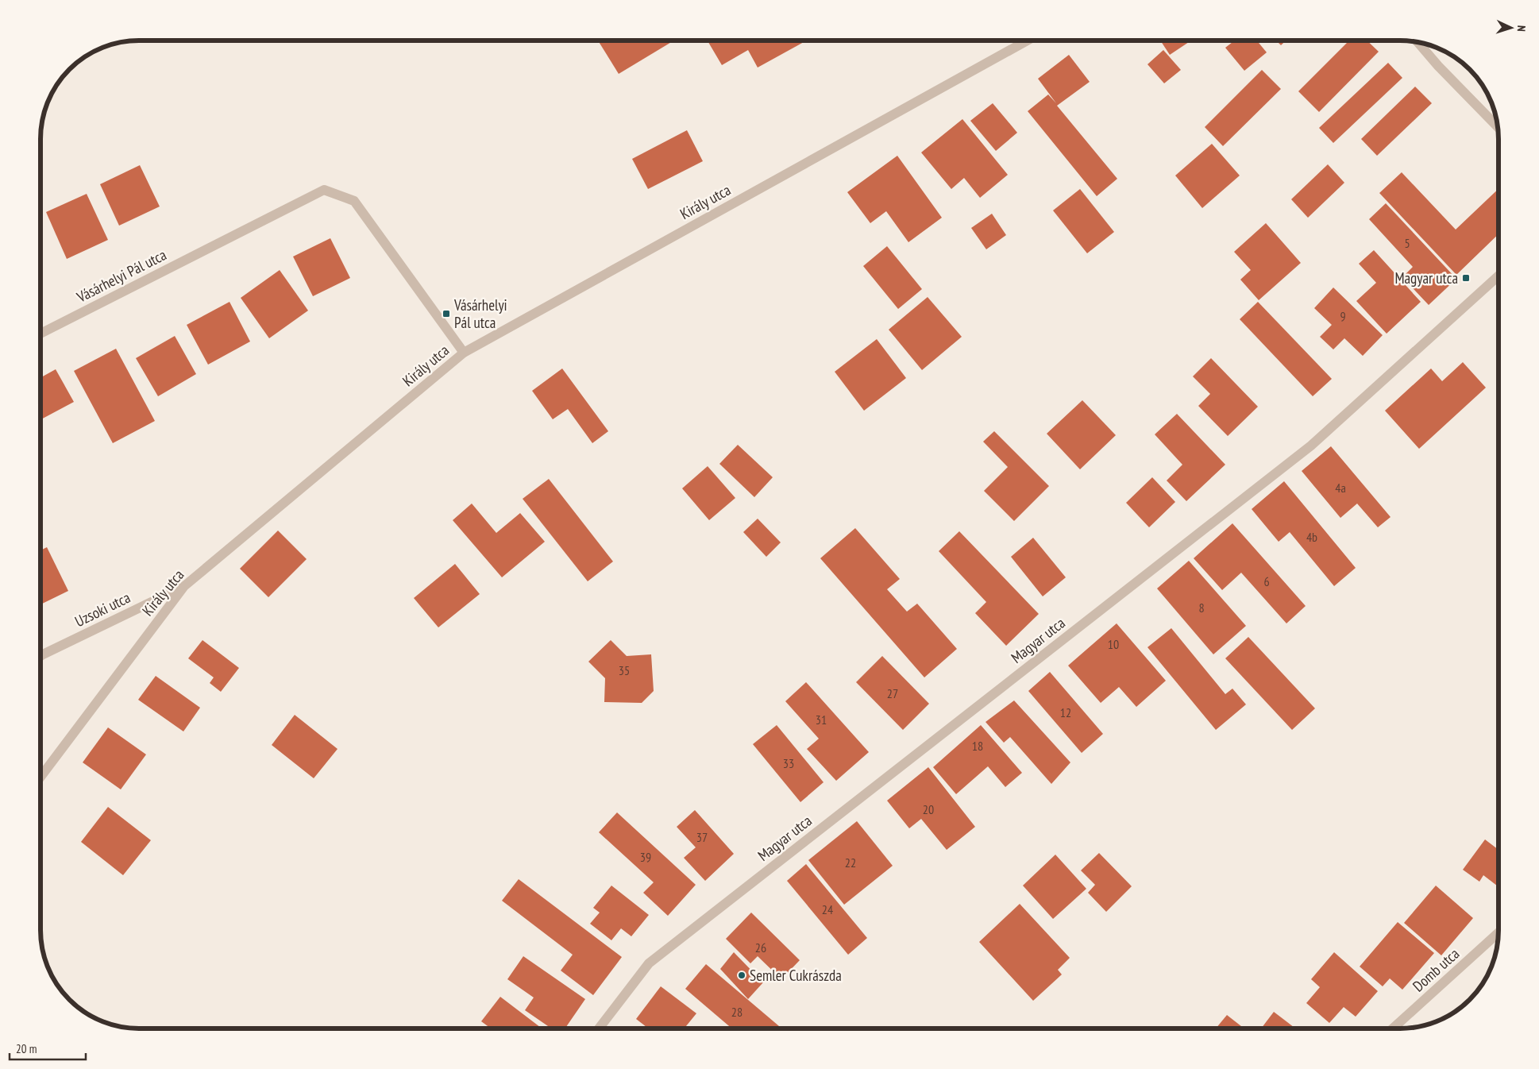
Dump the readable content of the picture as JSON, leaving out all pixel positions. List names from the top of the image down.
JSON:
{
  "streets": {
    "street": [
      "Király utca",
      "Vásárhelyi Pál utca",
      "Uzsoki utca",
      "Magyar utca",
      "Domb utca"
    ]
  },
  "crossings": [
    ["Király utca", "Vásárhelyi Pál utca"],
    ["Király utca", "Uzsoki utca"]
  ],
  "places": {
    "transit": ["Magyar utca", "Vásárhelyi Pál utca"],
    "other": ["Semler Cukrászda"]
  },
  "house_numbers": [
    "5",
    "9",
    "4a",
    "4b",
    "6",
    "8",
    "10",
    "35",
    "27",
    "12",
    "31",
    "18",
    "33",
    "20",
    "37",
    "39",
    "22",
    "24",
    "26",
    "28"
  ],
  "scale_bar": "20 m",
  "north": "right"
}
